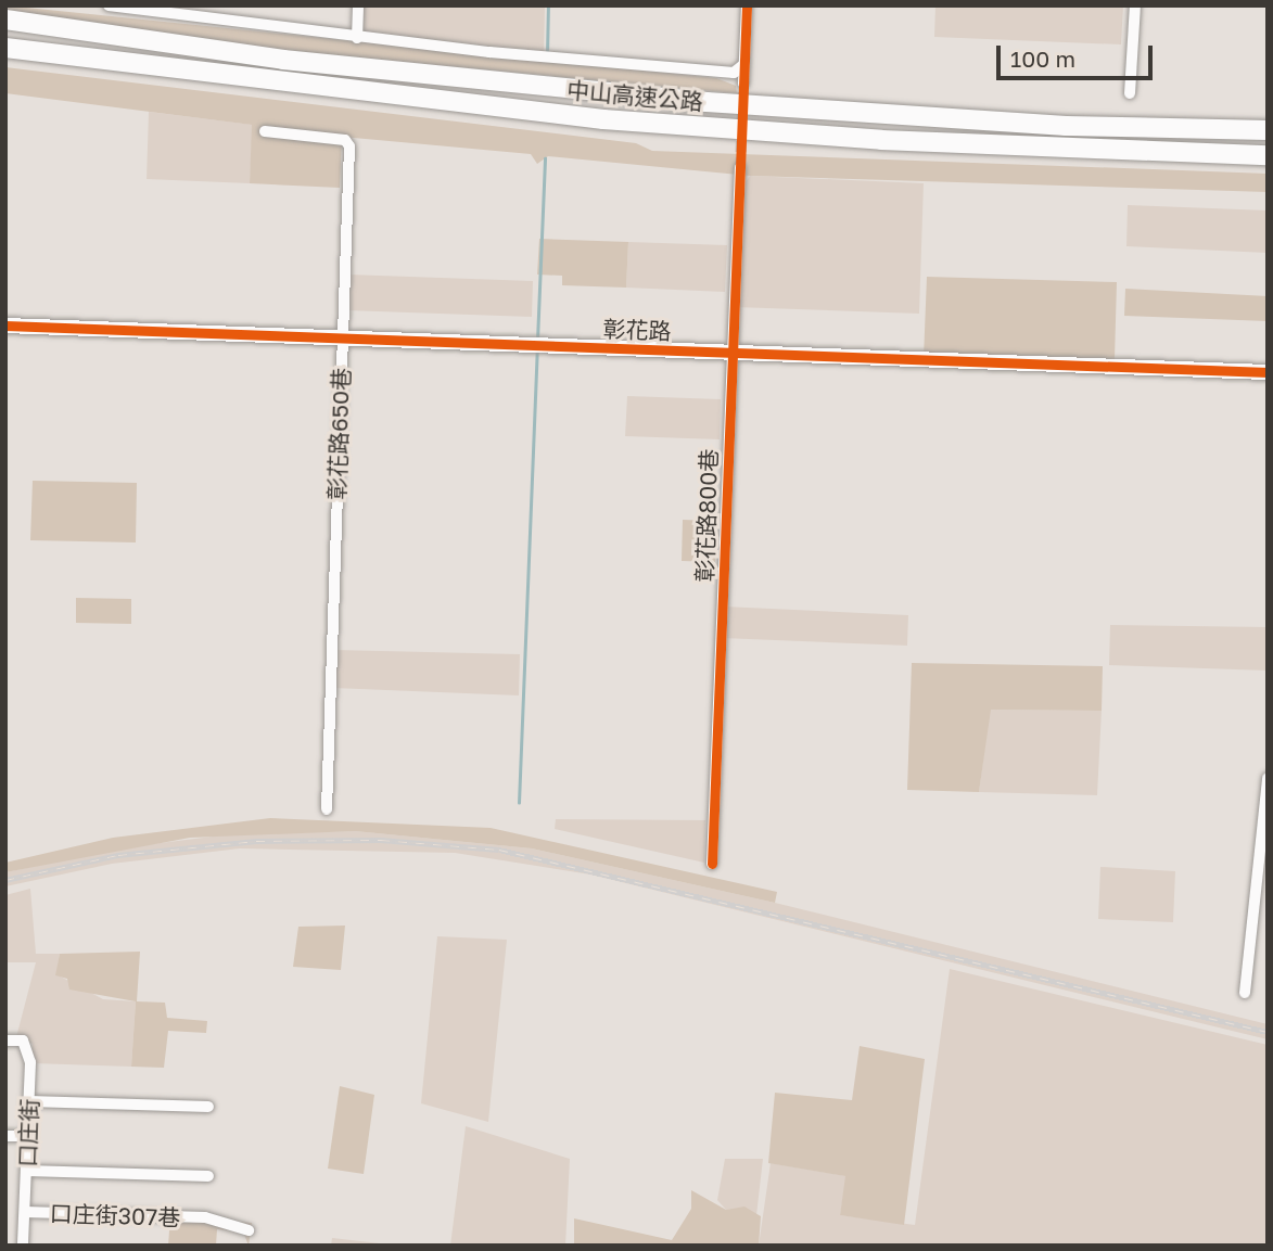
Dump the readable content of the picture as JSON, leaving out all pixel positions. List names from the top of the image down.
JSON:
{
  "streets": {
    "highway": ["中山高速公路"],
    "street": [
      "彰花路",
      "彰花路650巷",
      "彰花路800巷",
      "口庄街",
      "口庄街307巷"
    ]
  },
  "crossings": [
    ["彰花路", "彰花路650巷"],
    ["彰花路", "彰花路800巷"],
    ["口庄街", "口庄街307巷"]
  ],
  "scale_bar": "100 m"
}
